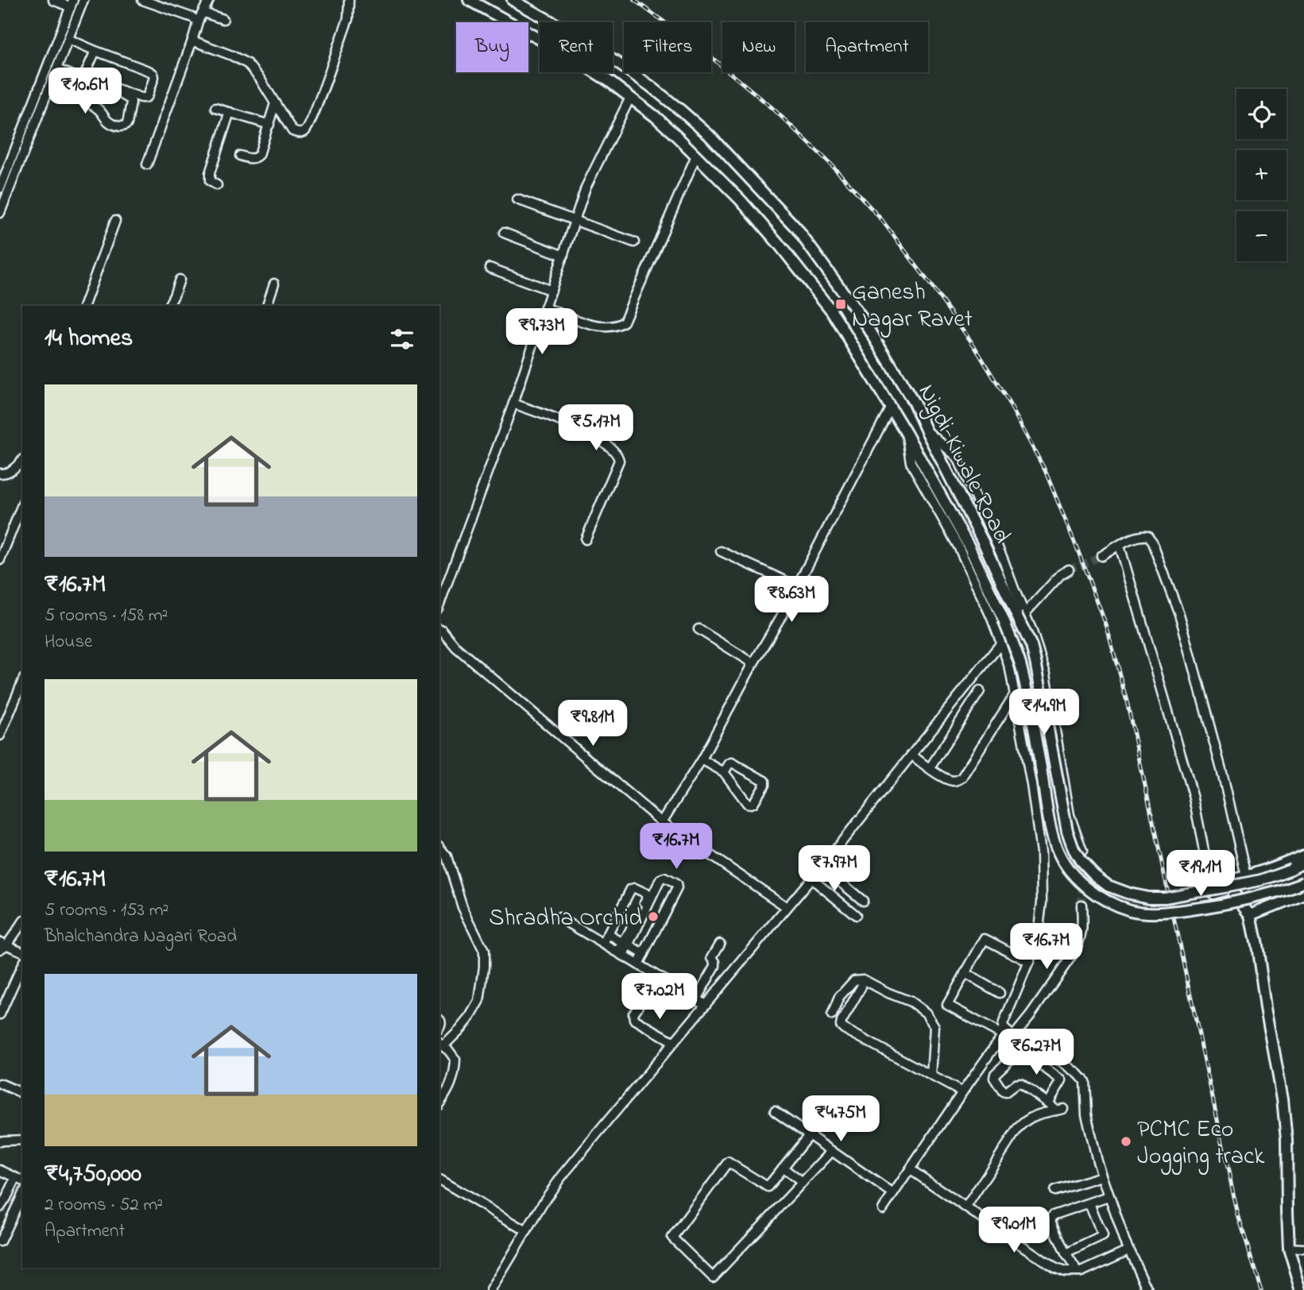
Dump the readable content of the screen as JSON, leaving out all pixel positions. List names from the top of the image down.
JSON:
{
  "streets": {
    "main road": ["Nigdi-Kiwale Road"]
  },
  "places": {
    "transit": ["Ganesh Nagar Ravet"],
    "other": ["Shradha Orchid", "PCMC Eco Jogging track"]
  },
  "page": {
    "chip": [
      "Buy",
      "Rent",
      "Filters",
      "New",
      "Apartment"
    ],
    "price": [
      "₹10.6M",
      "₹9.73M",
      "₹5.17M",
      "₹8.63M",
      "₹14.9M",
      "₹9.81M",
      "₹16.7M",
      "₹7.97M",
      "₹19.1M",
      "₹16.7M",
      "₹7.02M",
      "₹6.27M",
      "₹4.75M",
      "₹9.01M"
    ],
    "map_buttons": ["+", "−"],
    "heading": "14 homes",
    "list": [
      {
        "name": "₹16.7M",
        "note": "5 rooms · 158 m² · House"
      },
      {
        "name": "₹16.7M",
        "note": "5 rooms · 153 m² · Bhalchandra Nagari Road"
      },
      {
        "name": "₹4,750,000",
        "note": "2 rooms · 52 m² · Apartment"
      }
    ]
  }
}
